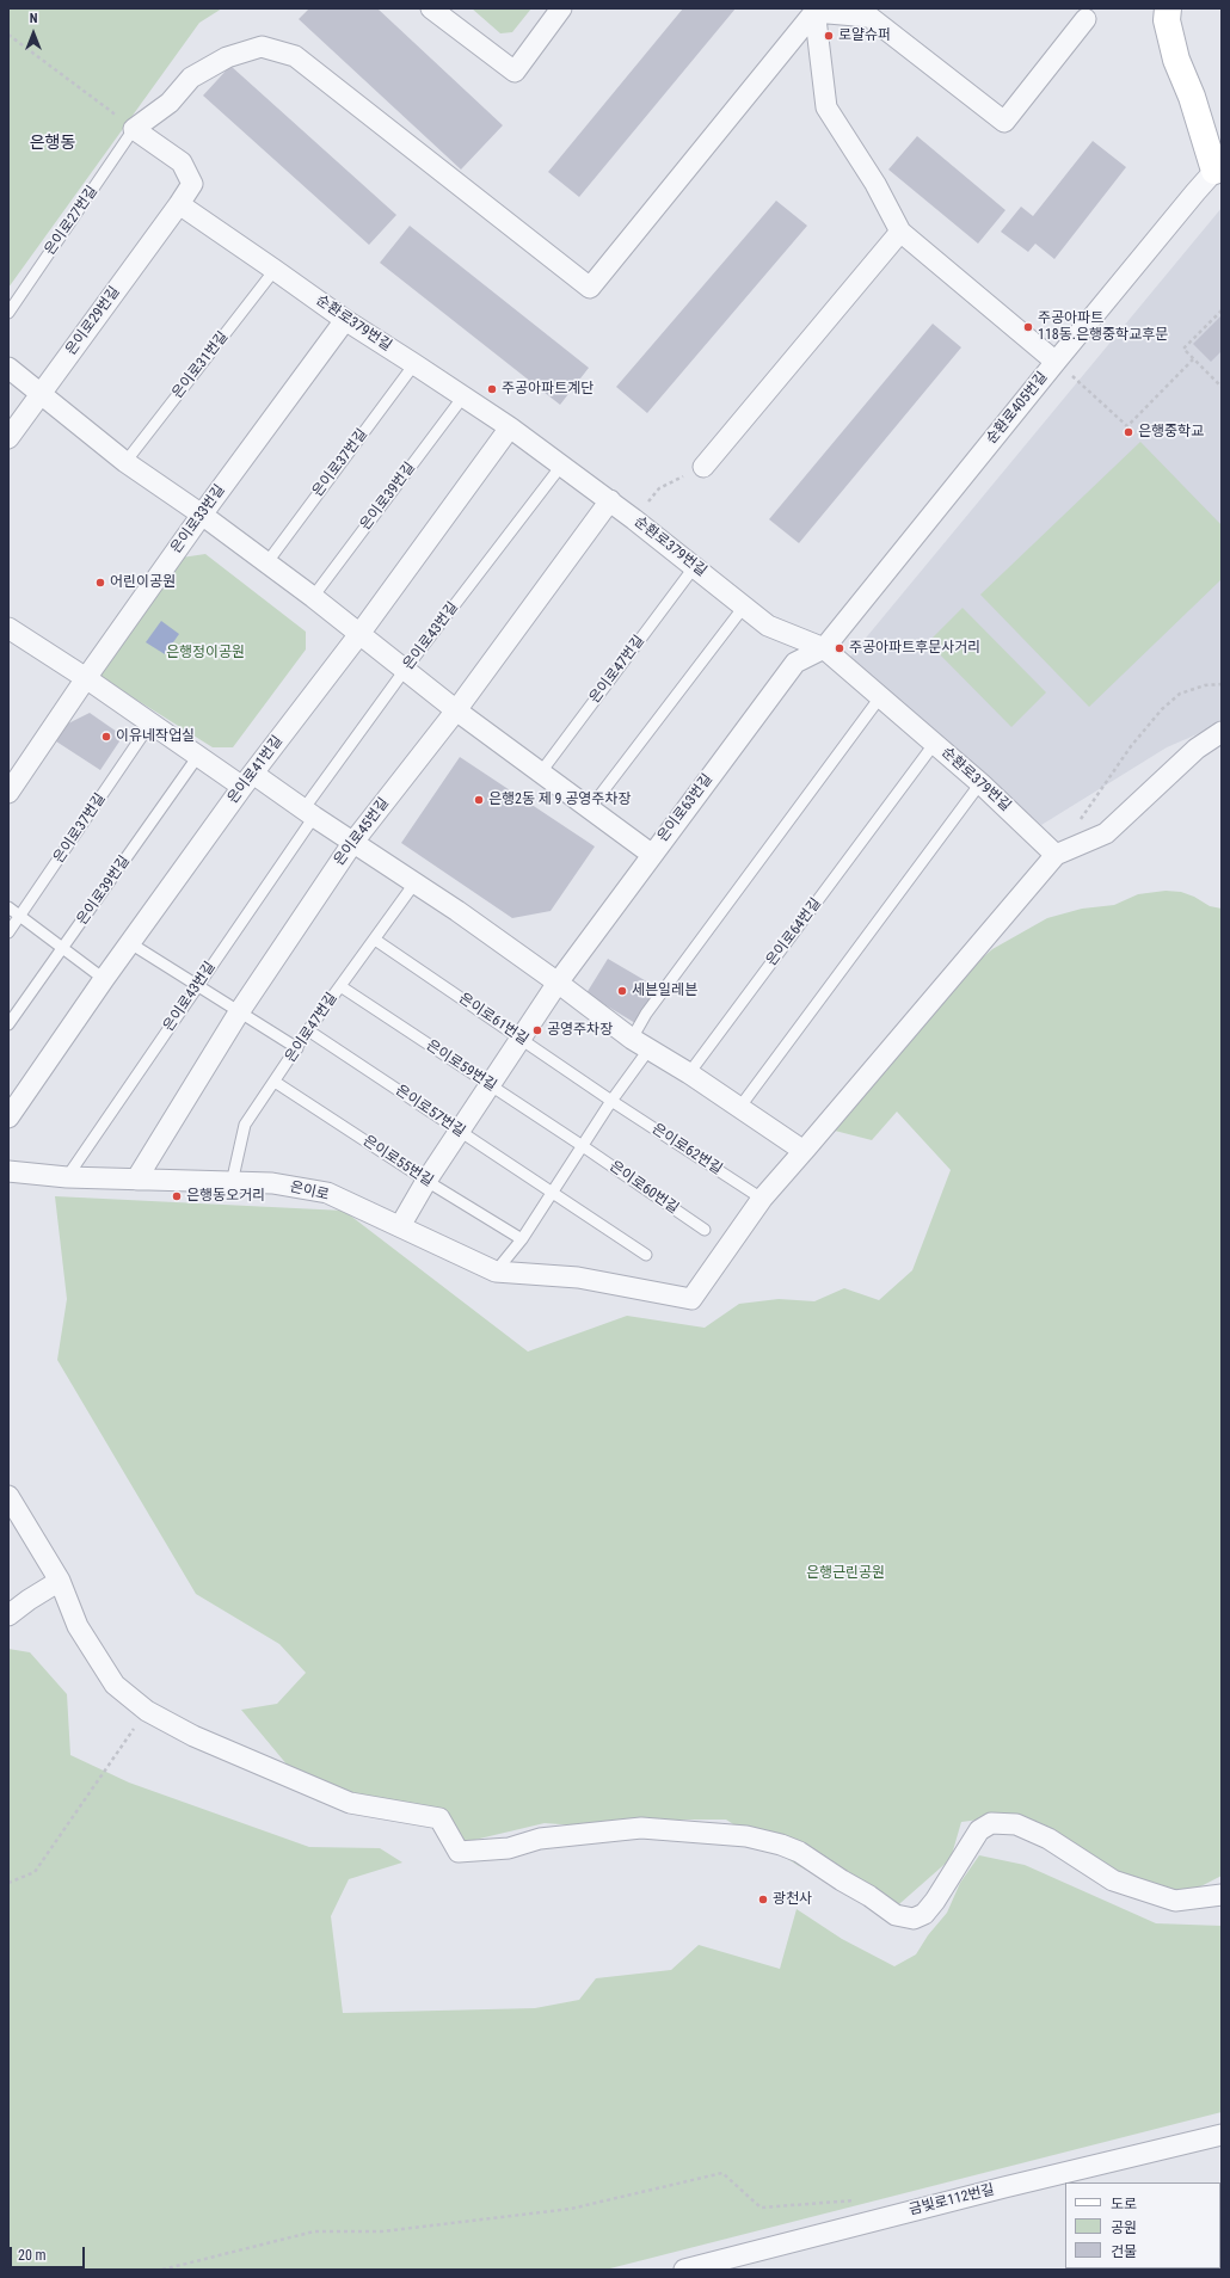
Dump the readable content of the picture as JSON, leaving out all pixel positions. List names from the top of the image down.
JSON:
{
  "streets": {
    "street": [
      "은이로29번길",
      "순환로379번길",
      "순환로405번길",
      "은이로33번길",
      "은이로41번길",
      "은이로63번길",
      "은이로45번길",
      "은이로",
      "금빛로112번길"
    ],
    "lane": [
      "은이로27번길",
      "은이로31번길",
      "은이로37번길",
      "은이로39번길",
      "은이로43번길",
      "은이로47번길",
      "은이로64번길",
      "은이로61번길",
      "은이로59번길",
      "은이로57번길",
      "은이로62번길",
      "은이로55번길",
      "은이로60번길"
    ]
  },
  "crossings": [
    ["은이로29번길", "순환로379번길"],
    ["순환로379번길", "은이로31번길"],
    ["순환로379번길", "순환로405번길"],
    ["순환로379번길", "은이로37번길"],
    ["순환로379번길", "은이로39번길"],
    ["순환로379번길", "은이로33번길"],
    ["순환로379번길", "은이로43번길"],
    ["순환로379번길", "은이로47번길"],
    ["순환로379번길", "은이로41번길"],
    ["순환로379번길", "은이로63번길"],
    ["순환로379번길", "은이로45번길"],
    ["순환로379번길", "은이로64번길"],
    ["순환로405번길", "은이로63번길"],
    ["은이로43번길", "은이로"],
    ["은이로47번길", "은이로61번길"],
    ["은이로47번길", "은이로59번길"],
    ["은이로47번길", "은이로57번길"],
    ["은이로47번길", "은이로55번길"],
    ["은이로47번길", "은이로"],
    ["은이로63번길", "은이로61번길"],
    ["은이로63번길", "은이로59번길"],
    ["은이로63번길", "은이로57번길"],
    ["은이로63번길", "은이로55번길"],
    ["은이로63번길", "은이로"],
    ["은이로45번길", "은이로"],
    ["은이로61번길", "은이로62번길"],
    ["은이로59번길", "은이로60번길"]
  ],
  "districts": ["은행동"],
  "parks": ["은행정이공원", "은행근린공원"],
  "places": [
    "로얄슈퍼",
    "주공아파트 118동.은행중학교후문",
    "주공아파트계단",
    "은행중학교",
    "어린이공원",
    "주공아파트후문사거리",
    "이유네작업실",
    "은행2동 제 9 공영주차장",
    "세븐일레븐",
    "공영주차장",
    "은행동오거리",
    "광천사"
  ],
  "legend": ["도로", "공원", "건물"],
  "scale_bar": "20 m",
  "north": "top"
}
